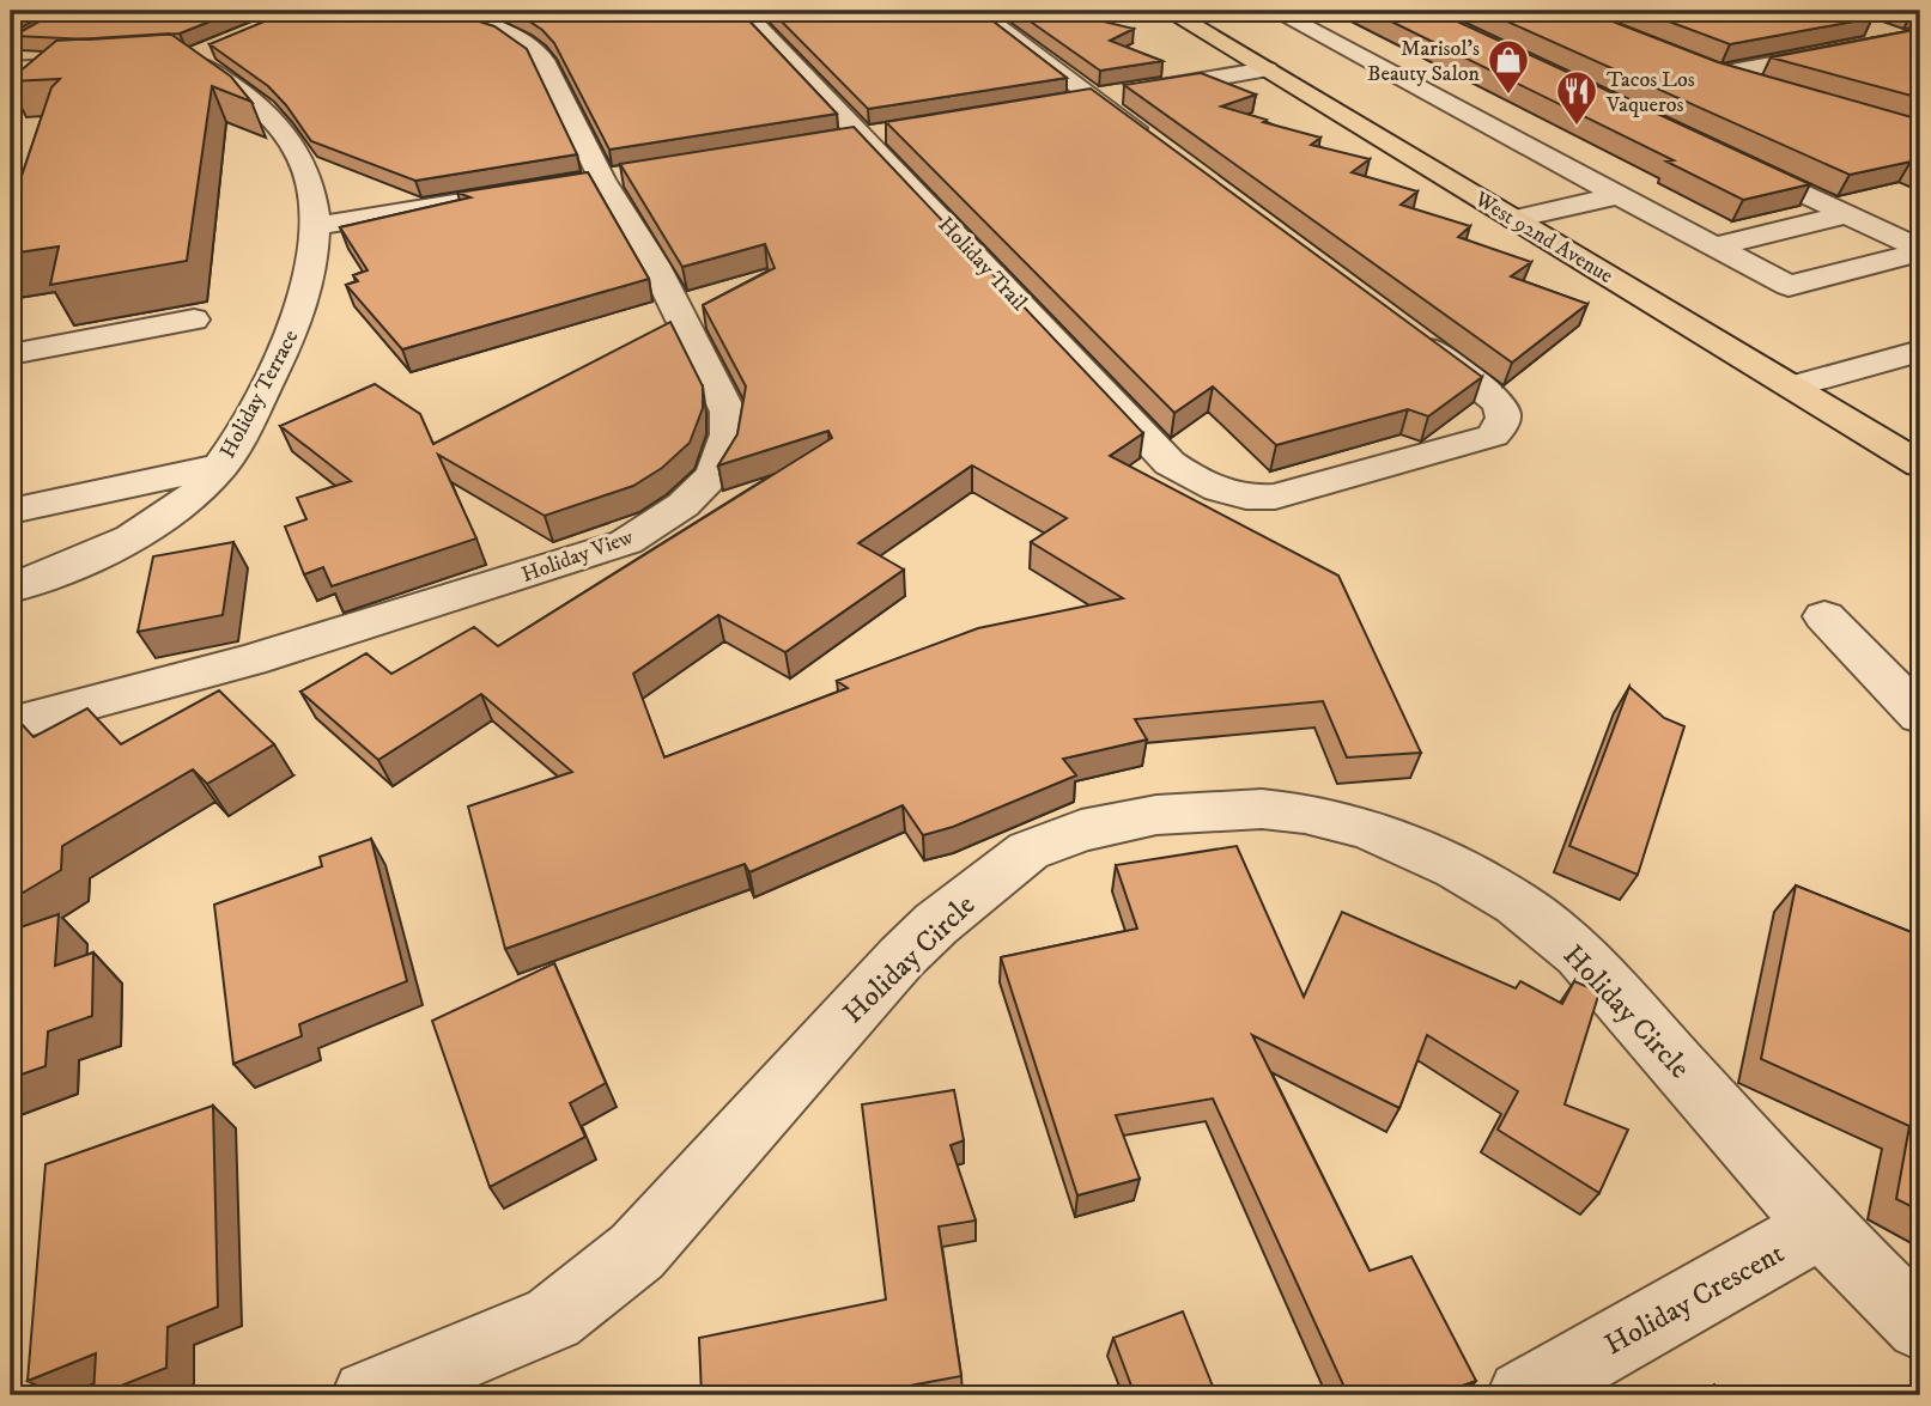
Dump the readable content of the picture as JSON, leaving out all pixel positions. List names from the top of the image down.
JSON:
{
  "streets": {
    "main road": ["West 92nd Avenue"],
    "street": [
      "Holiday Trail",
      "Holiday Terrace",
      "Holiday View",
      "Holiday Circle",
      "Holiday Crescent"
    ]
  },
  "crossings": [
    ["Holiday Circle", "Holiday Crescent"]
  ],
  "places": {
    "shop": ["Marisol's Beauty Salon"],
    "restaurant": ["Tacos Los Vaqueros"]
  }
}
